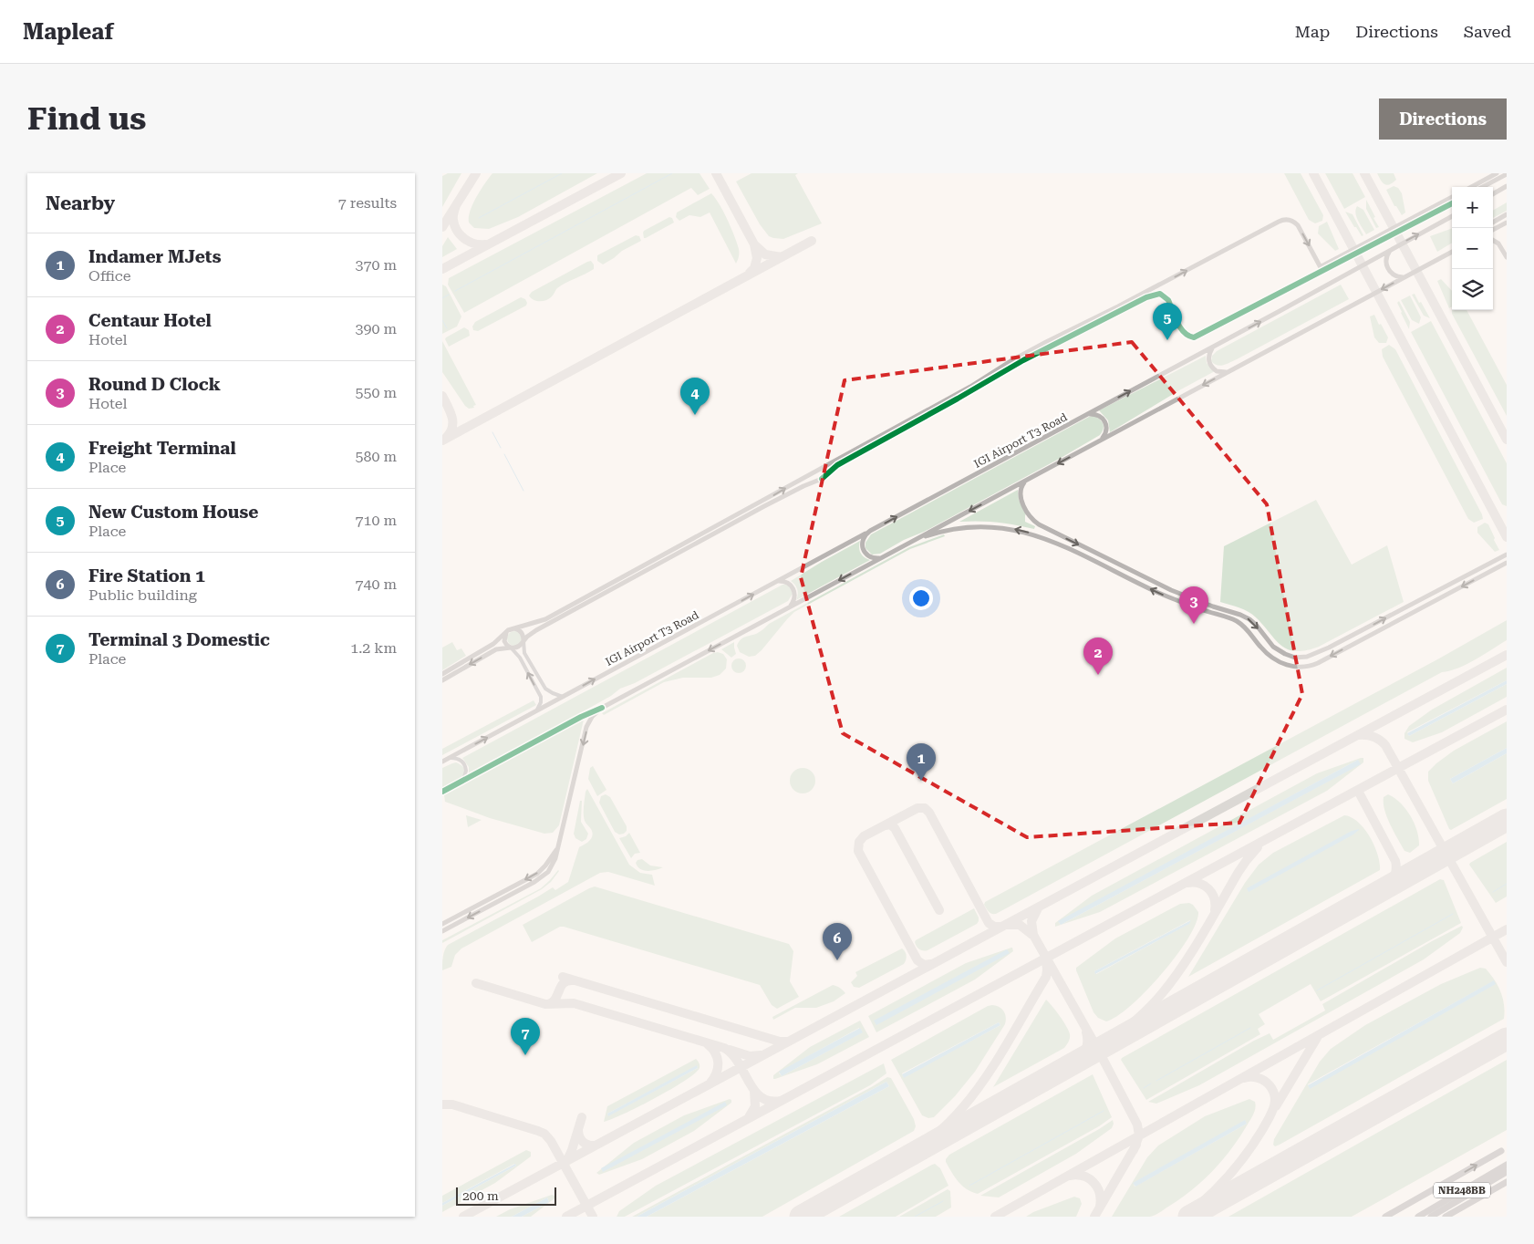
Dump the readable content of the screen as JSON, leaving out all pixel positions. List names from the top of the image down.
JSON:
{
  "streets": {
    "highway": ["NH248BB"],
    "main road": ["IGI Airport T3 Road"]
  },
  "scale_bar": "200 m",
  "page": {
    "header": "Mapleaf",
    "nav": ["Map", "Directions", "Saved"],
    "buttons": "Directions",
    "title": "Find us",
    "heading": ["Nearby", "7 results"],
    "map_buttons": ["+", "−"],
    "list": [
      {
        "mark": "1",
        "name": "Indamer MJets",
        "note": "Office",
        "value": "370 m"
      },
      {
        "mark": "2",
        "name": "Centaur Hotel",
        "note": "Hotel",
        "value": "390 m"
      },
      {
        "mark": "3",
        "name": "Round D Clock",
        "note": "Hotel",
        "value": "550 m"
      },
      {
        "mark": "4",
        "name": "Freight Terminal",
        "note": "Place",
        "value": "580 m"
      },
      {
        "mark": "5",
        "name": "New Custom House",
        "note": "Place",
        "value": "710 m"
      },
      {
        "mark": "6",
        "name": "Fire Station 1",
        "note": "Public building",
        "value": "740 m"
      },
      {
        "mark": "7",
        "name": "Terminal 3 Domestic",
        "note": "Place",
        "value": "1.2 km"
      }
    ],
    "pins": [
      "5",
      "4",
      "3",
      "2",
      "1",
      "6",
      "7"
    ],
    "scale": "200 m"
  }
}
